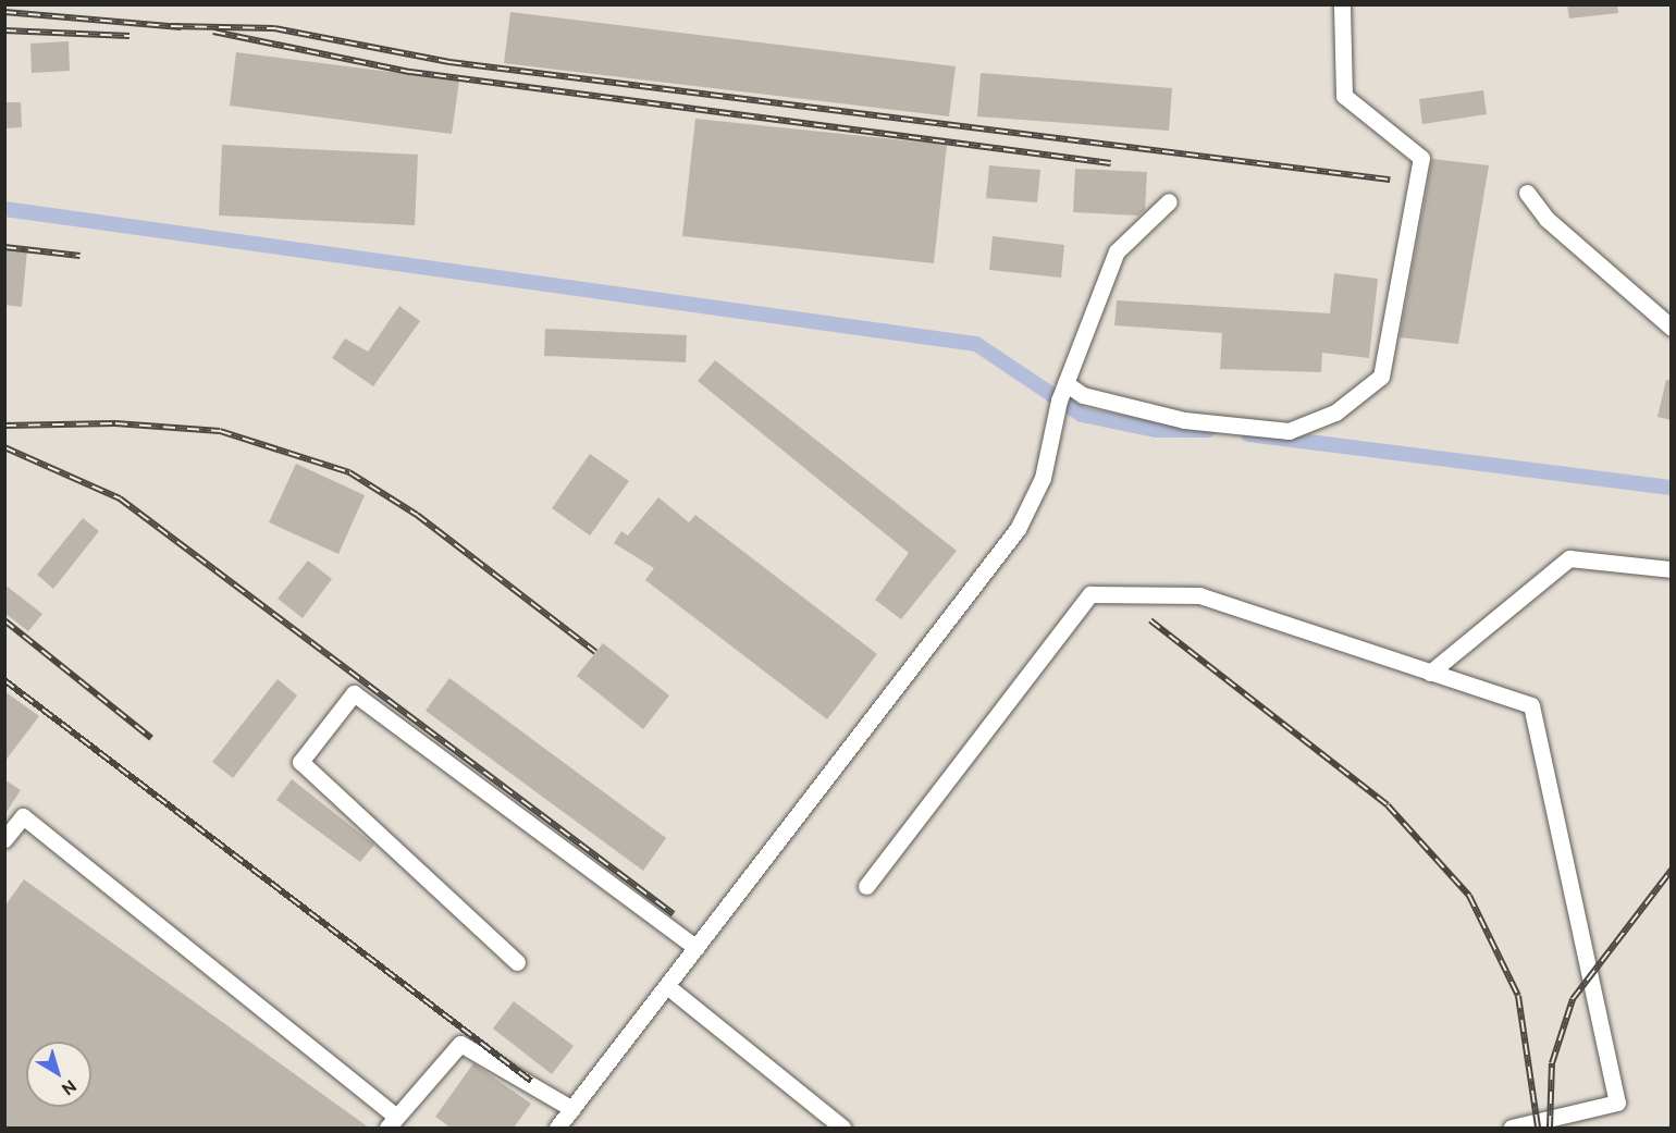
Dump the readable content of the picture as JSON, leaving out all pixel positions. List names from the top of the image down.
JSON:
{
  "north": "bottom right"
}
